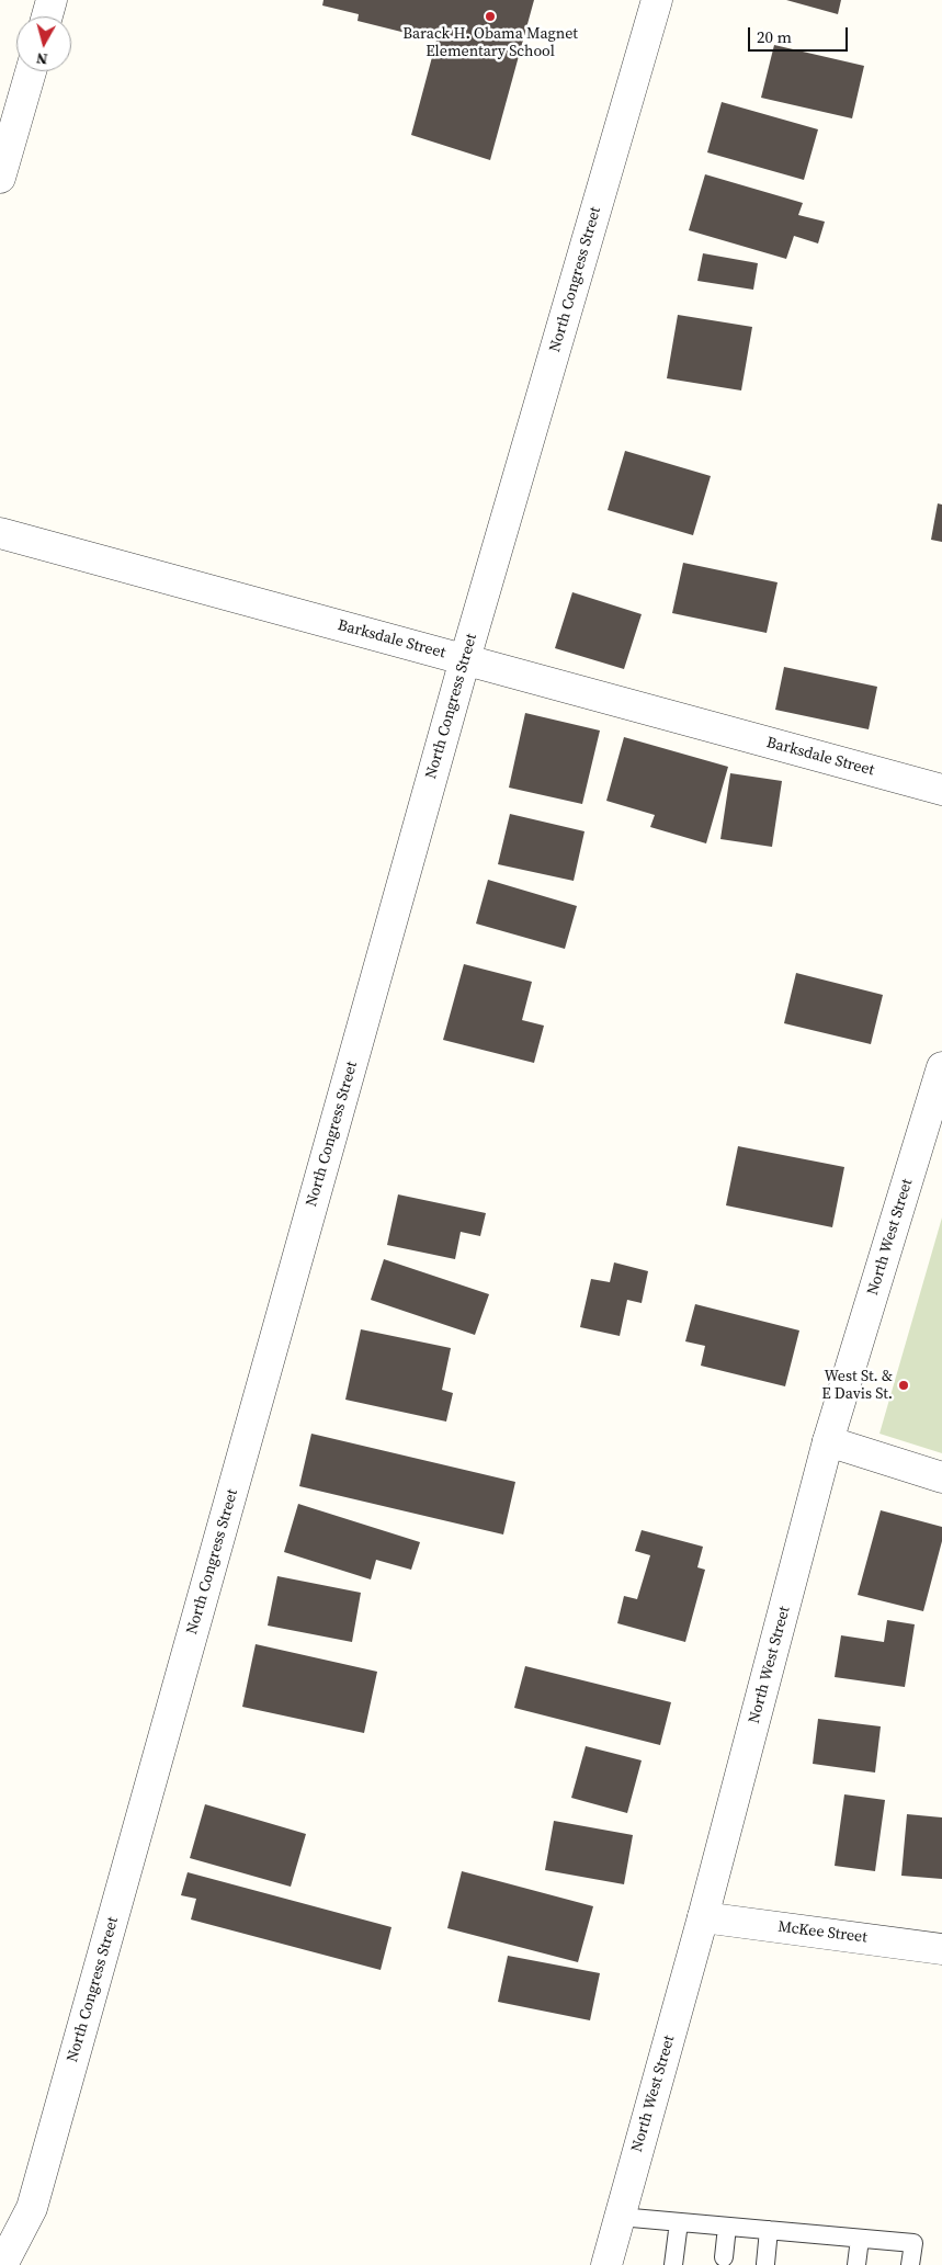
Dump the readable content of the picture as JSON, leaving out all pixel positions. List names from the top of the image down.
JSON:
{
  "streets": {
    "street": [
      "North Congress Street",
      "Barksdale Street",
      "North West Street",
      "McKee Street"
    ]
  },
  "crossings": [
    ["North Congress Street", "Barksdale Street"],
    ["North West Street", "McKee Street"]
  ],
  "places": ["Barack H. Obama Magnet Elementary School", "West St. & E Davis St."],
  "scale_bar": "20 m",
  "north": "bottom"
}
